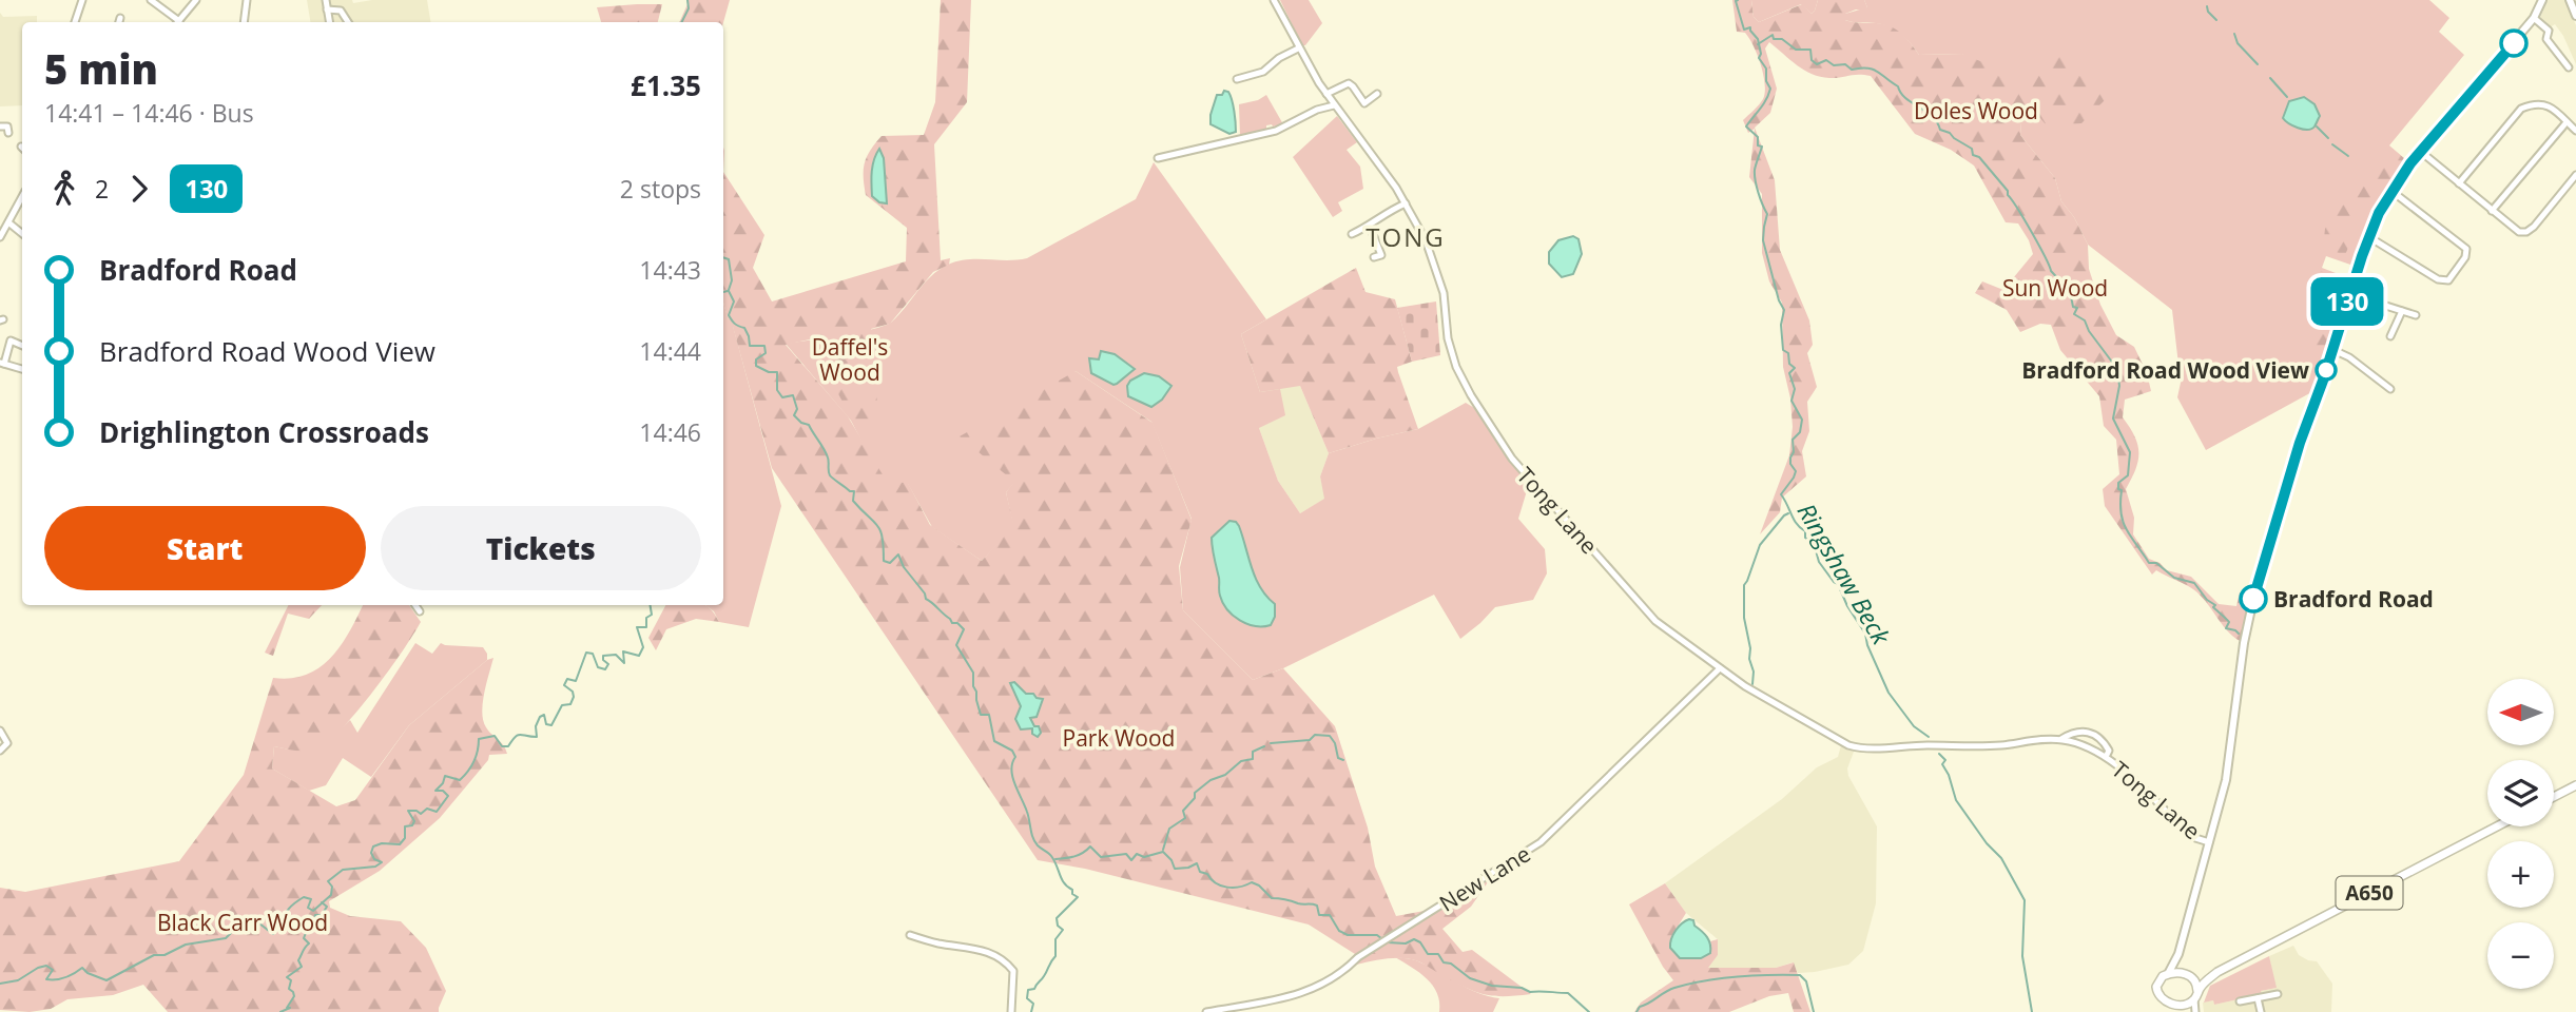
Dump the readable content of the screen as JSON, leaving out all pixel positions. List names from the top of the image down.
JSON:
{
  "streets": {
    "highway": ["A650"],
    "street": ["Tong Lane", "New Lane"]
  },
  "crossings": [
    ["Tong Lane", "New Lane"]
  ],
  "districts": ["TONG"],
  "water": ["Ringshaw Beck"],
  "parks": [
    "Doles Wood",
    "Sun Wood",
    "Daffel's Wood",
    "Park Wood",
    "Black Carr Wood"
  ],
  "places": ["Bradford Road Wood View", "Bradford Road"],
  "lines": ["bus line 130"],
  "north": "left",
  "page": {
    "on_map": "130",
    "heading": ["5 min", "14:41 – 14:46 · Bus", "£1.35"],
    "legs": ["2", "130", "2 stops"],
    "list": [
      {
        "name": "Bradford Road",
        "value": "14:43"
      },
      {
        "name": "Bradford Road Wood View",
        "value": "14:44"
      },
      {
        "name": "Drighlington Crossroads",
        "value": "14:46"
      }
    ],
    "buttons": ["Start", "Tickets"],
    "map_buttons": ["+", "−"]
  }
}
